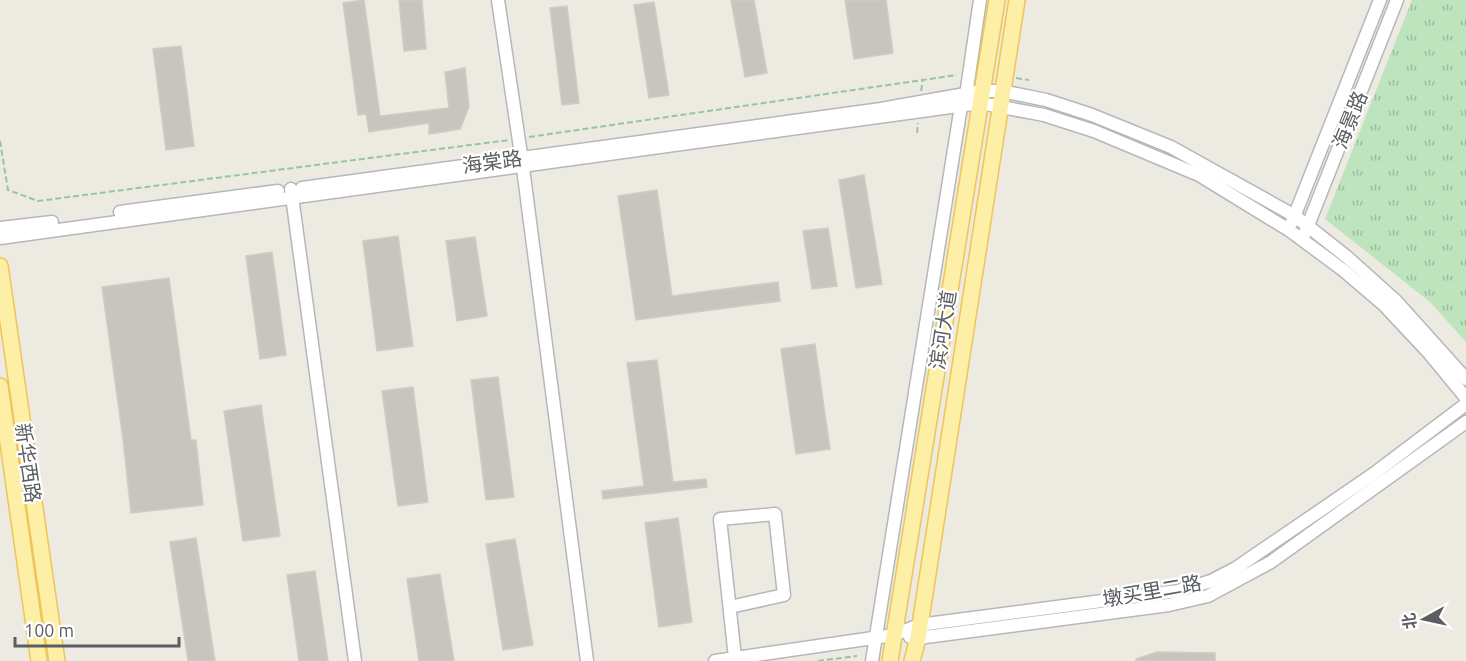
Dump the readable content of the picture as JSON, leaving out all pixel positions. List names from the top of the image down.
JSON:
{
  "streets": {
    "main road": ["滨河大道", "新华西路"],
    "street": ["海景路", "海棠路", "墩买里二路"]
  },
  "crossings": [
    ["海棠路", "滨河大道"],
    ["滨河大道", "墩买里二路"]
  ],
  "scale_bar": "100 m",
  "north": "left"
}
